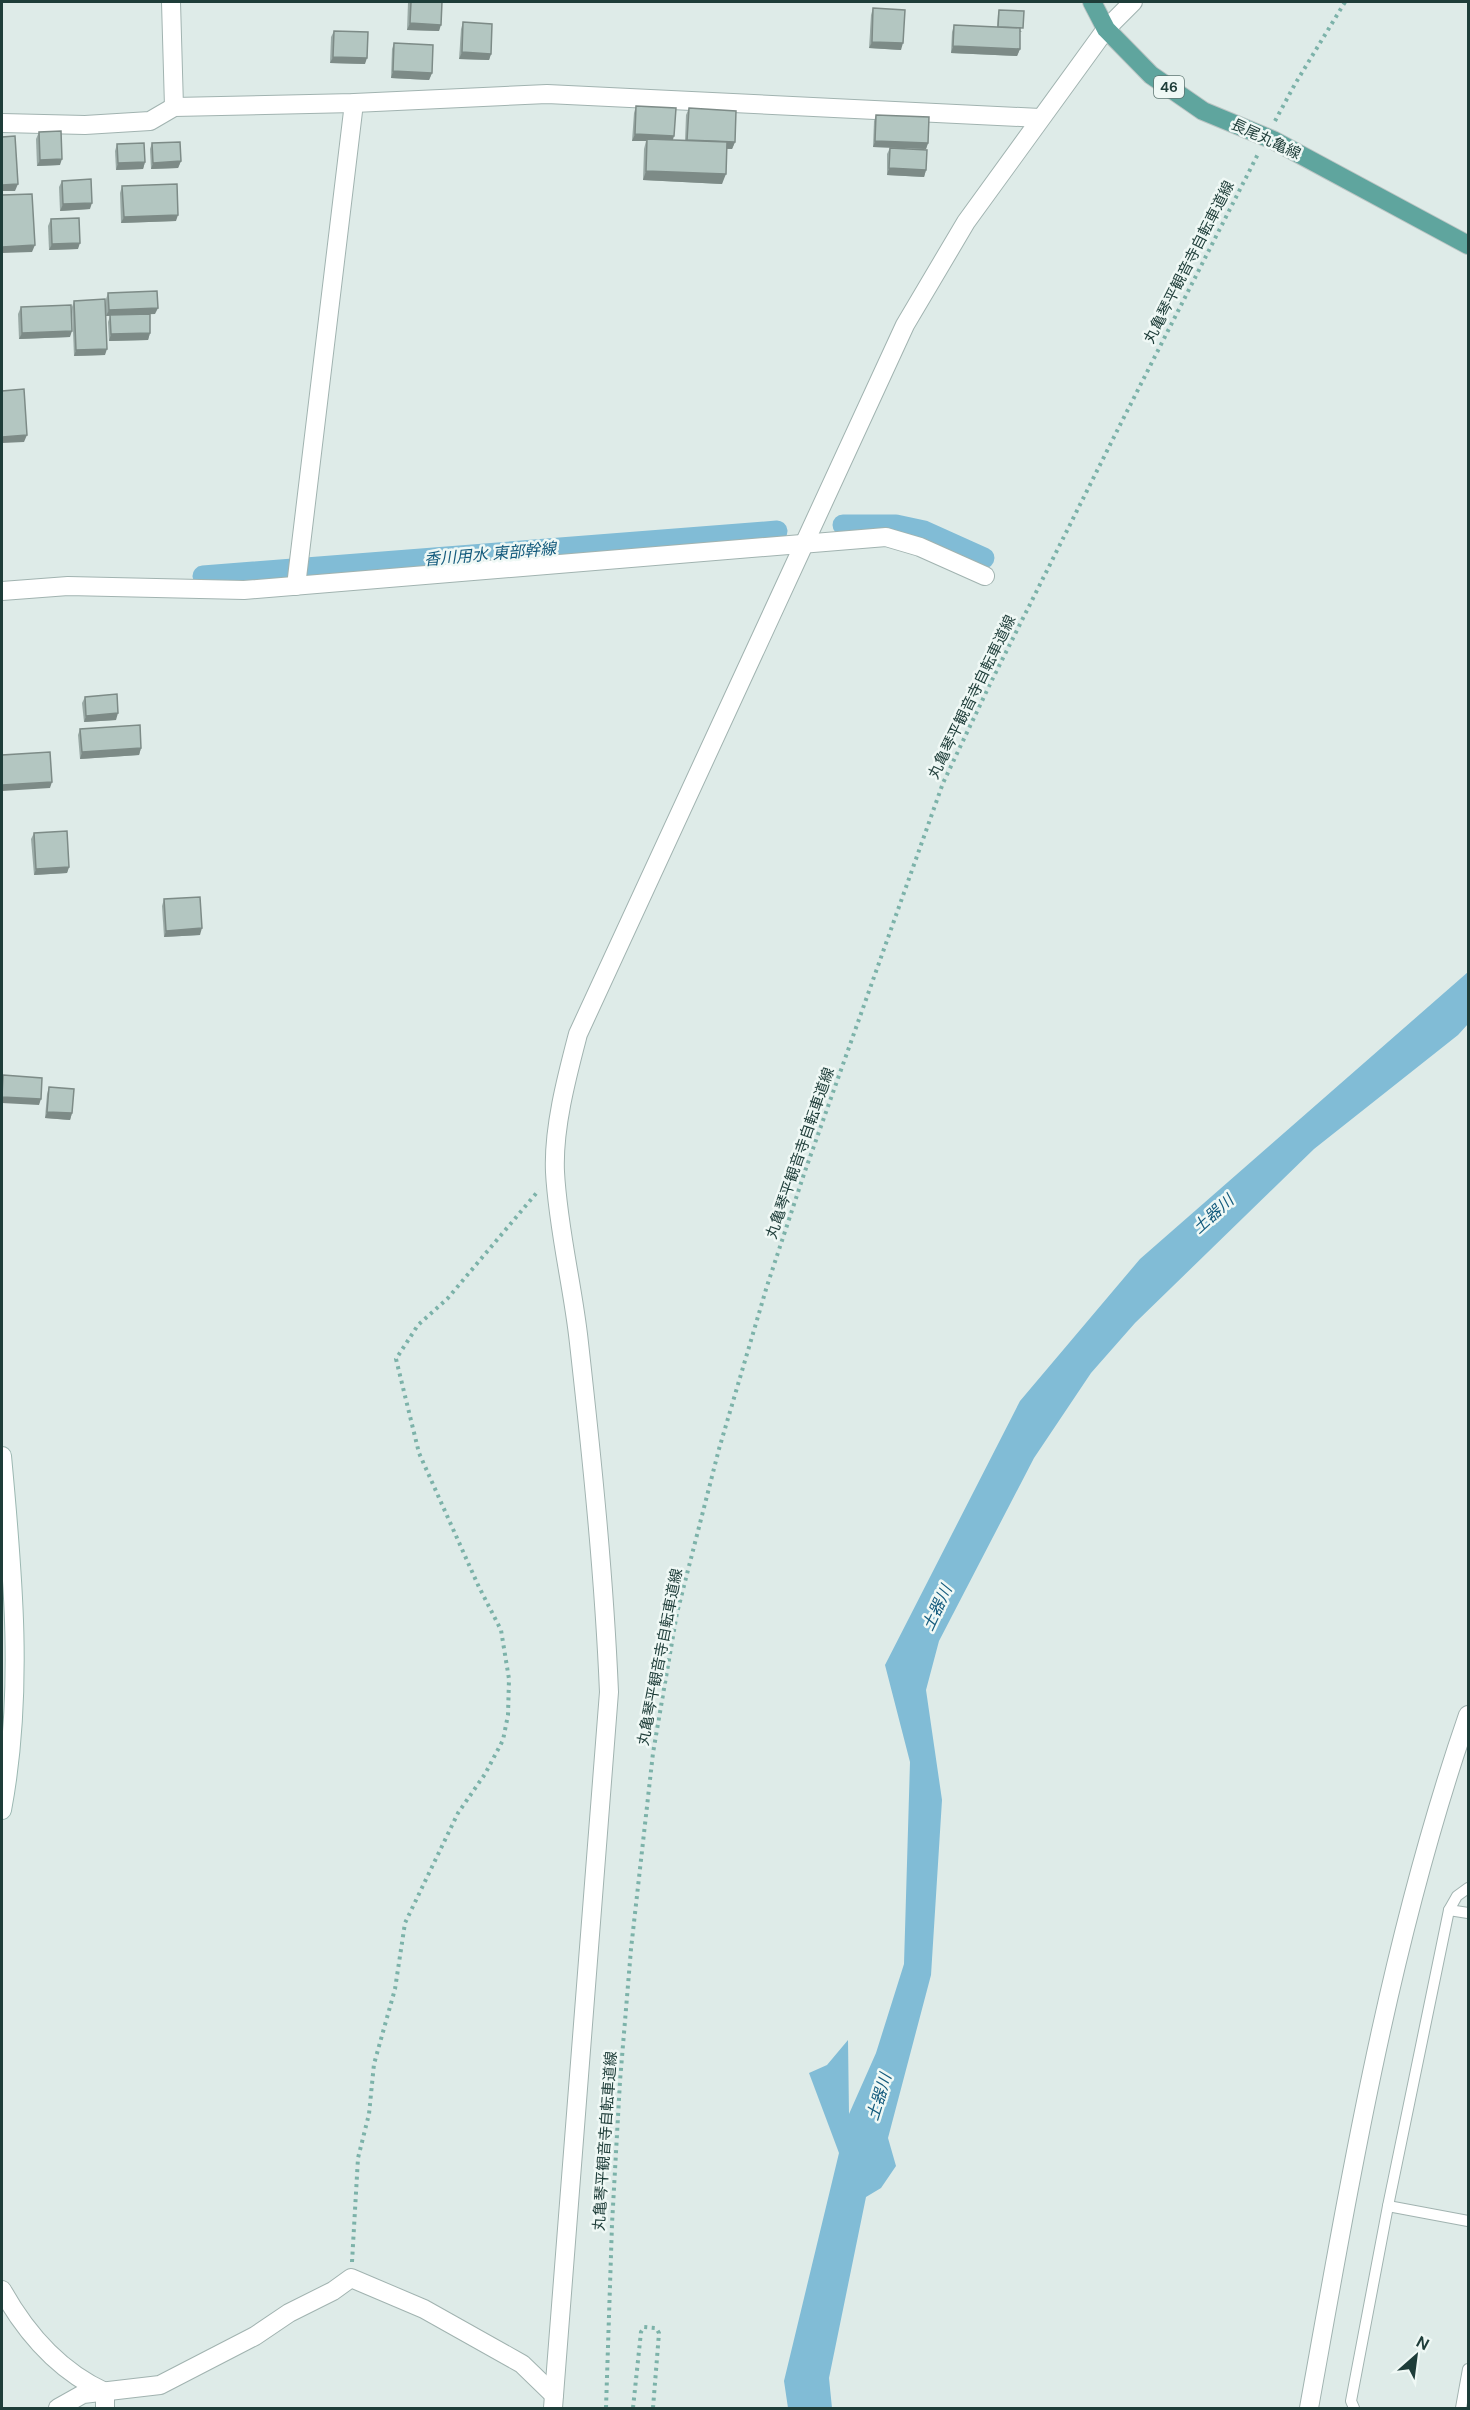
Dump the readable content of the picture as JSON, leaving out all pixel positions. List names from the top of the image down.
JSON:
{
  "streets": {
    "main road": ["46", "長尾丸亀線"],
    "path": ["丸亀琴平観音寺自転車道線"]
  },
  "crossings": [
    ["長尾丸亀線", "丸亀琴平観音寺自転車道線"]
  ],
  "water": ["香川用水 東部幹線", "土器川"],
  "north": "top right"
}
